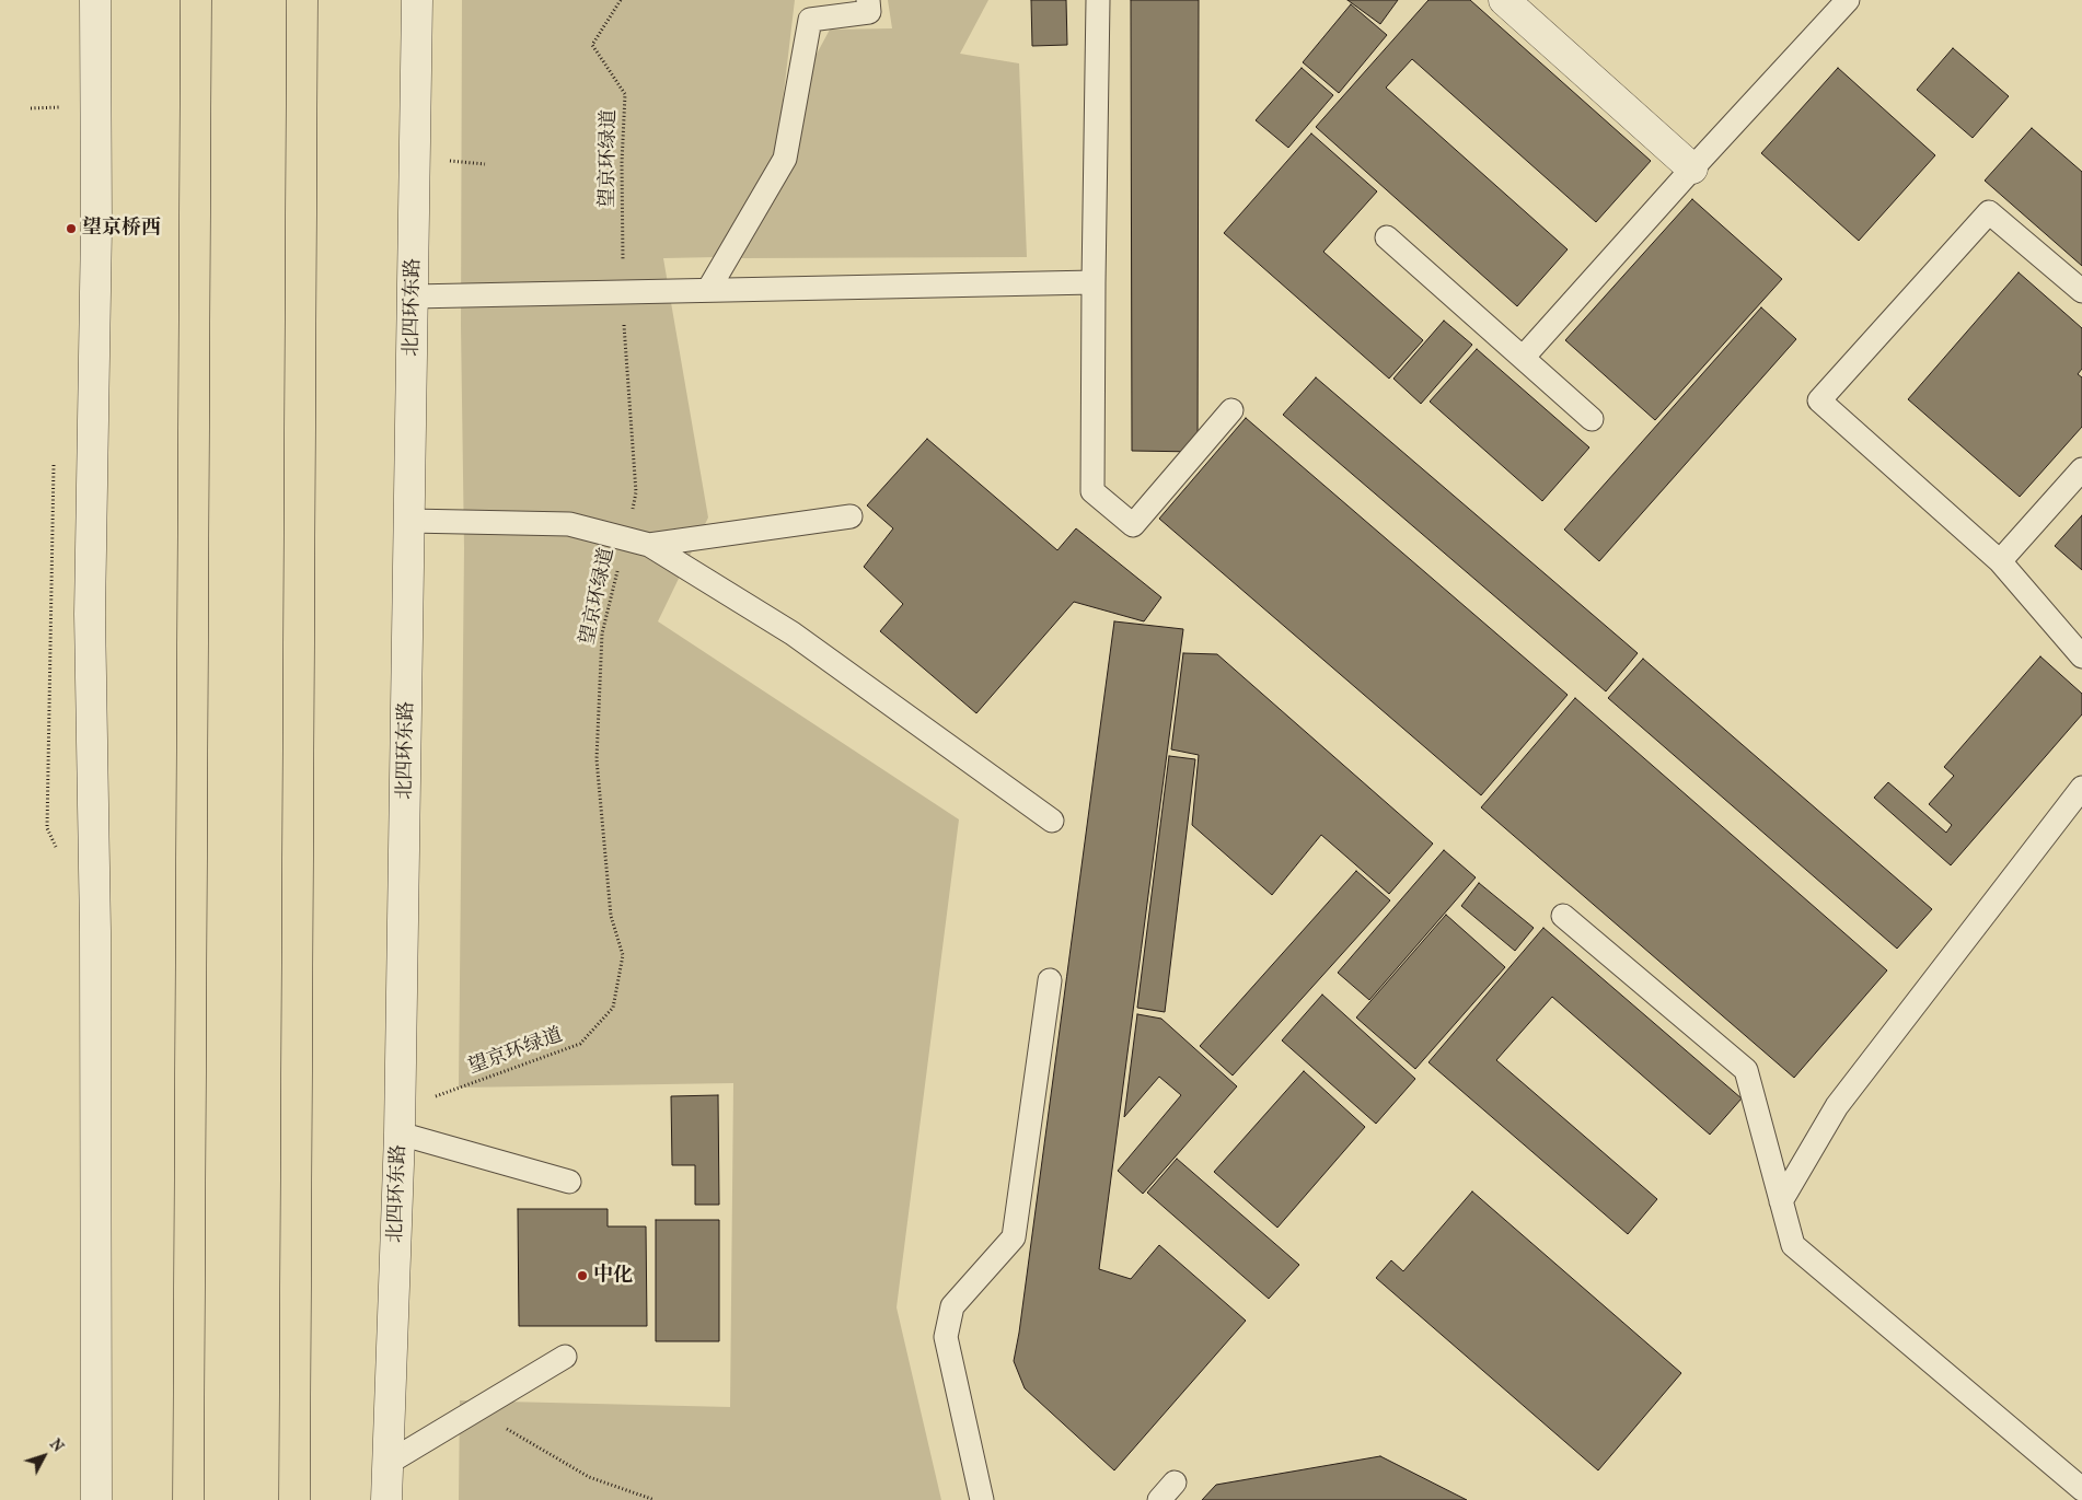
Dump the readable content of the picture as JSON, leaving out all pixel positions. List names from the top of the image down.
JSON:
{
  "streets": {
    "street": ["北四环东路"],
    "path": ["望京环绿道"]
  },
  "crossings": [
    ["望京环绿道", "北四环东路"]
  ],
  "places": ["望京桥西", "中化"],
  "north": "top right"
}
